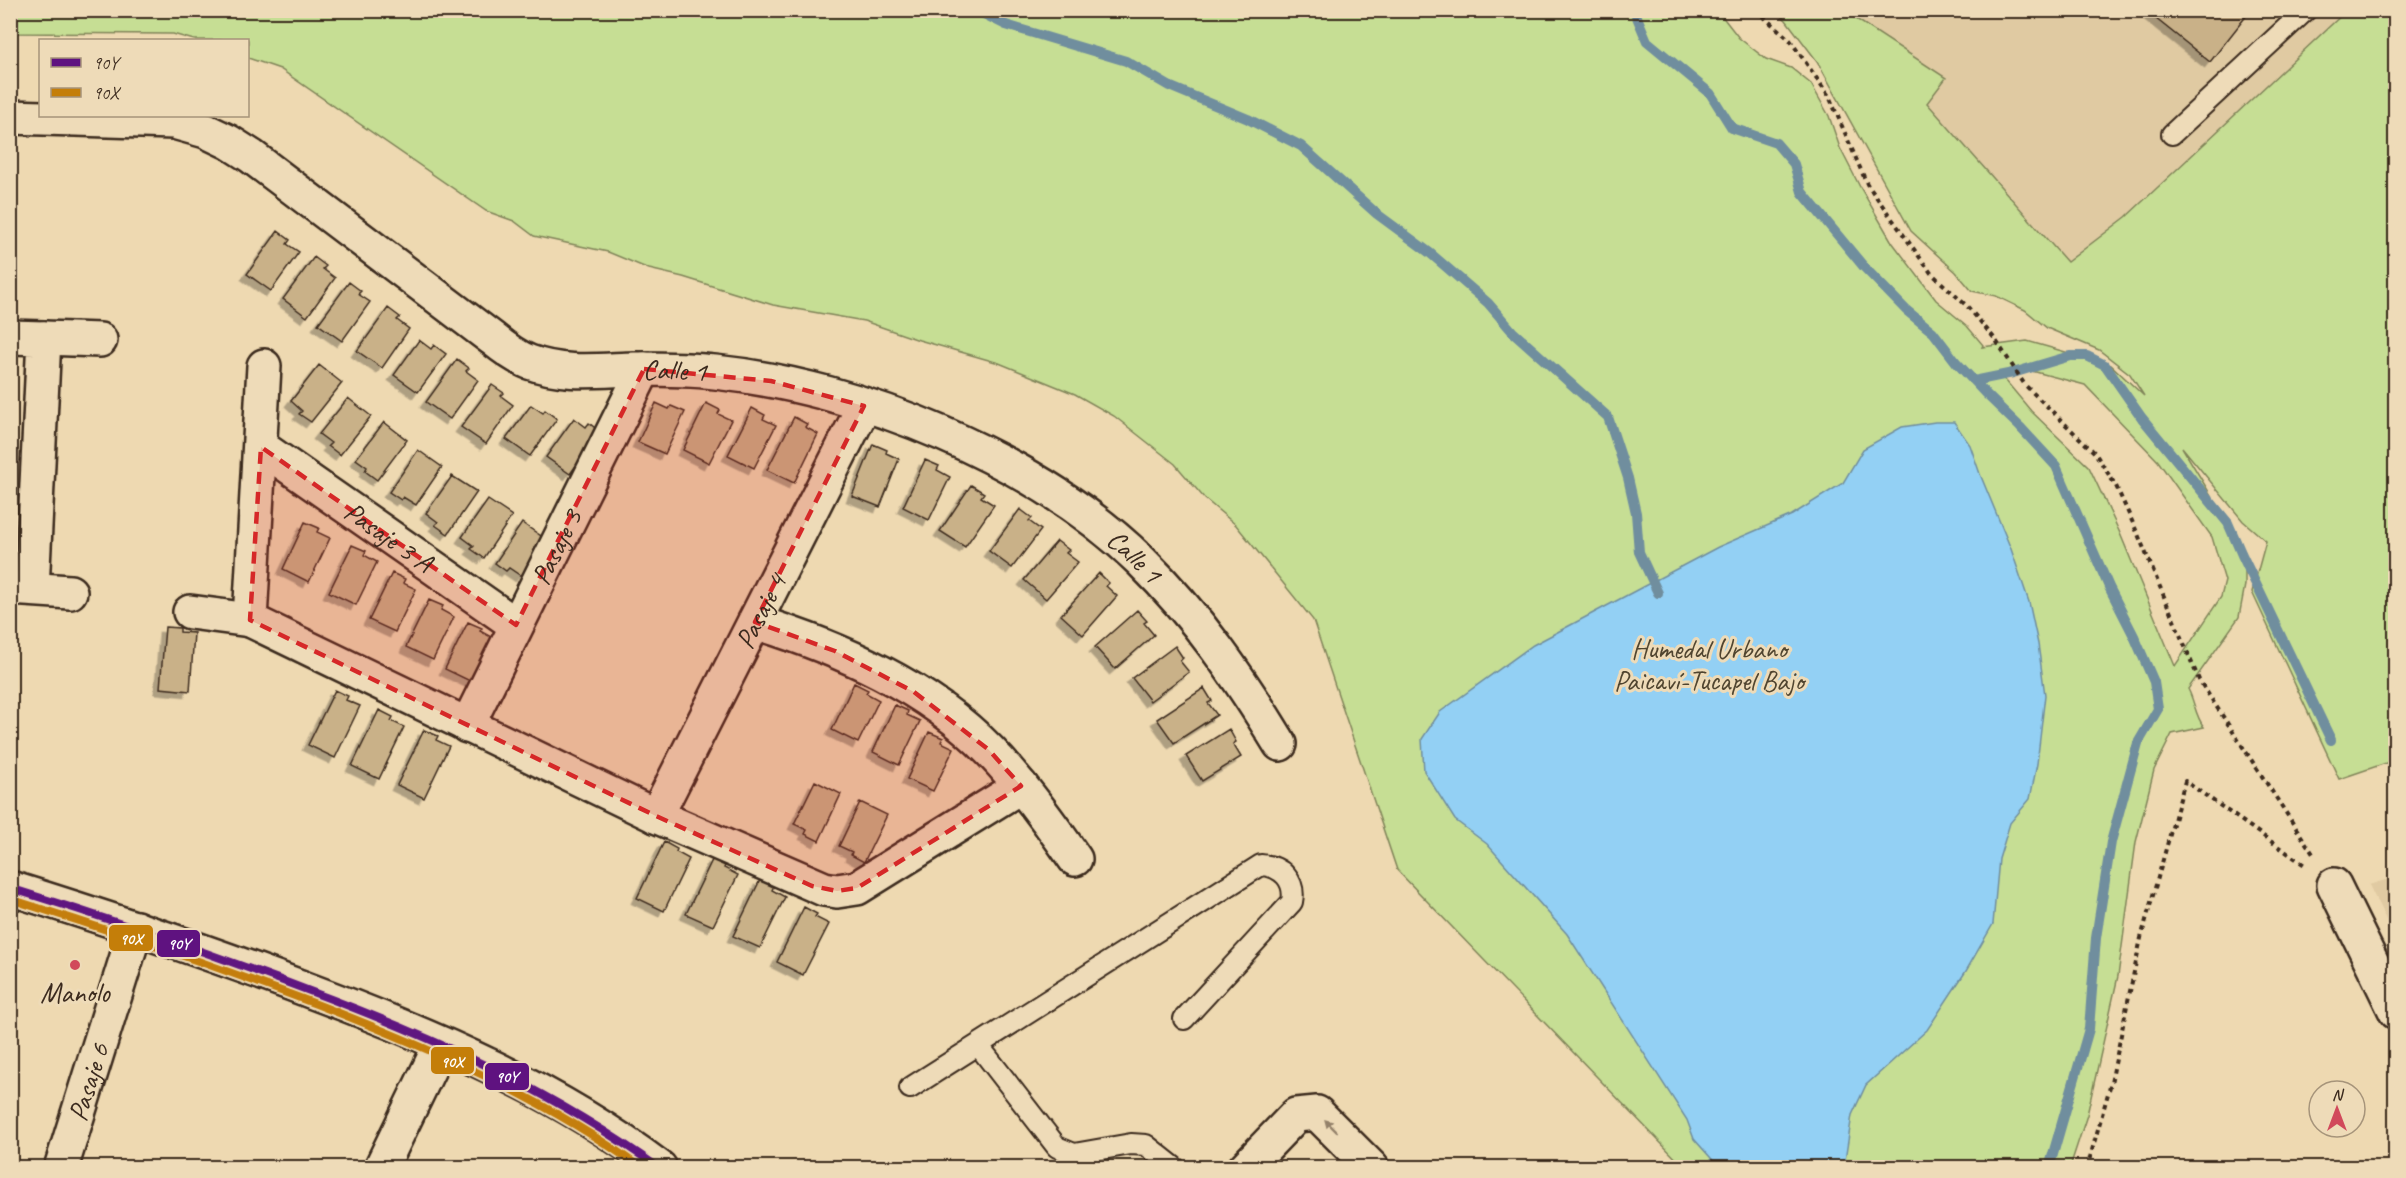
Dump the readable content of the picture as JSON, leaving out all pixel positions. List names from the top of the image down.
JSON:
{
  "streets": {
    "street": [
      "Calle 1",
      "Pasaje 3 A",
      "Pasaje 3",
      "Pasaje 4",
      "Pasaje 6"
    ]
  },
  "crossings": [
    ["Calle 1", "Pasaje 3"],
    ["Calle 1", "Pasaje 4"],
    ["Pasaje 3 A", "Pasaje 3"]
  ],
  "parks": ["Humedal Urbano Paicaví-Tucapel Bajo"],
  "places": ["Manolo"],
  "lines": ["transit line 90Y", "transit line 90X"],
  "legend": ["90Y", "90X"],
  "north": "top"
}
